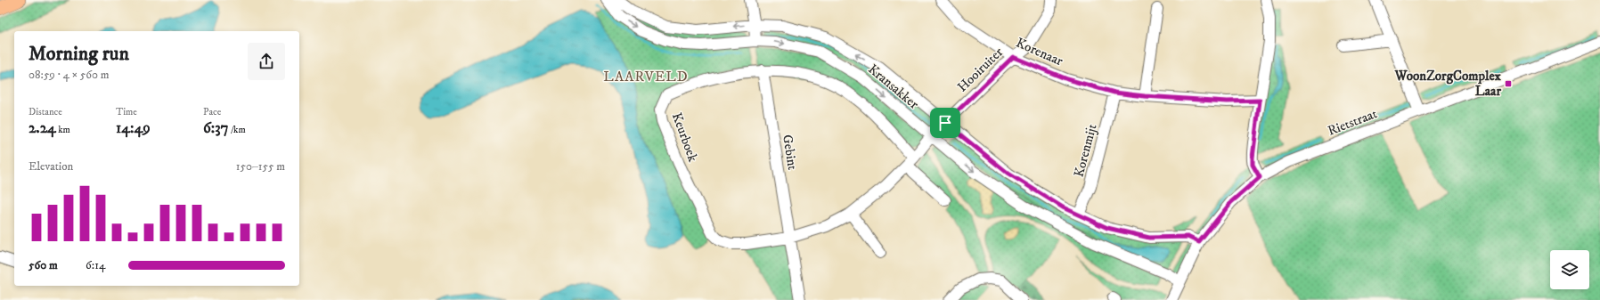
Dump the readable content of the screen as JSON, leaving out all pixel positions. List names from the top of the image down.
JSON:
{
  "streets": {
    "street": [
      "Korenaar",
      "Hooiruiter",
      "Kransakker",
      "Rietstraat",
      "Keurboek",
      "Korenmijt",
      "Gebint"
    ]
  },
  "crossings": [
    ["Korenaar", "Hooiruiter"],
    ["Korenaar", "Korenmijt"],
    ["Hooiruiter", "Kransakker"],
    ["Hooiruiter", "Keurboek"],
    ["Kransakker", "Rietstraat"],
    ["Kransakker", "Keurboek"],
    ["Kransakker", "Korenmijt"],
    ["Keurboek", "Gebint"]
  ],
  "districts": ["LAARVELD"],
  "places": {
    "transit": ["WoonZorgComplex Laar"]
  },
  "page": {
    "heading": ["Morning run", "08:59 · 4 × 560 m"],
    "stats": [
      ["Distance", "2.24 km"],
      ["Time", "14:49"],
      ["Pace", "6:37 /km"]
    ],
    "chart": ["Elevation", "150–155 m"],
    "list": [
      {
        "name": "560 m",
        "note": "6:14"
      }
    ]
  }
}
